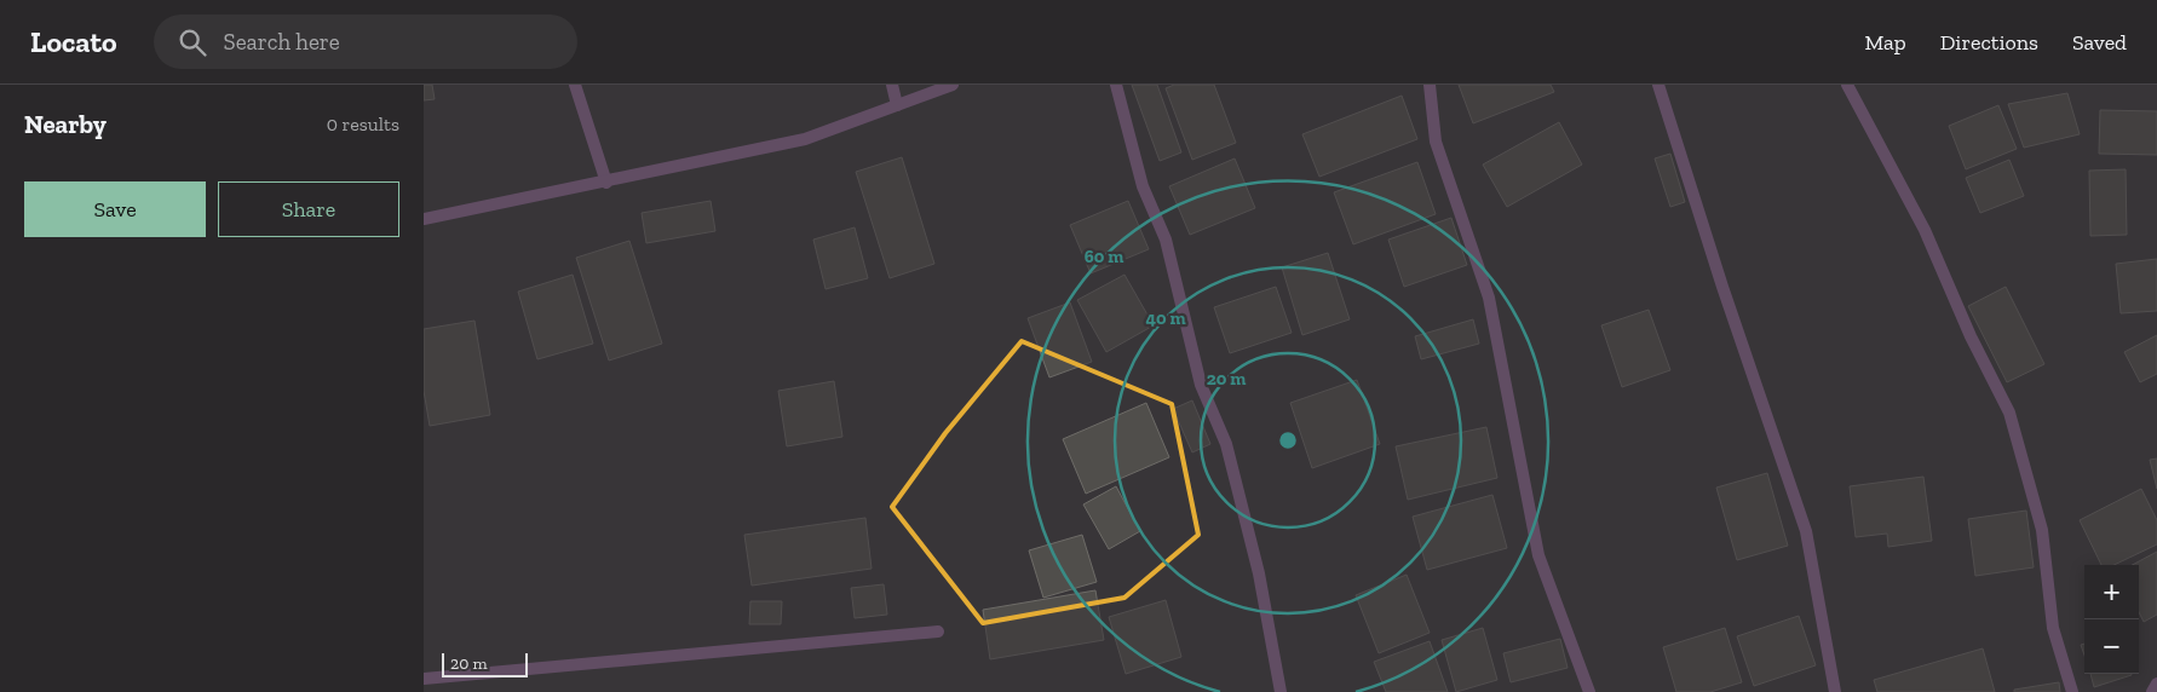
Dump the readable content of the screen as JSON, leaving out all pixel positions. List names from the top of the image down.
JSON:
{
  "scale_bar": "20 m",
  "page": {
    "header": "Locato",
    "search": "Search here",
    "nav": ["Map", "Directions", "Saved"],
    "heading": ["Nearby", "0 results"],
    "buttons": ["Save", "Share"],
    "map_buttons": ["+", "−"],
    "scale": "20 m"
  },
  "rings": ["60 m", "40 m", "20 m"]
}
